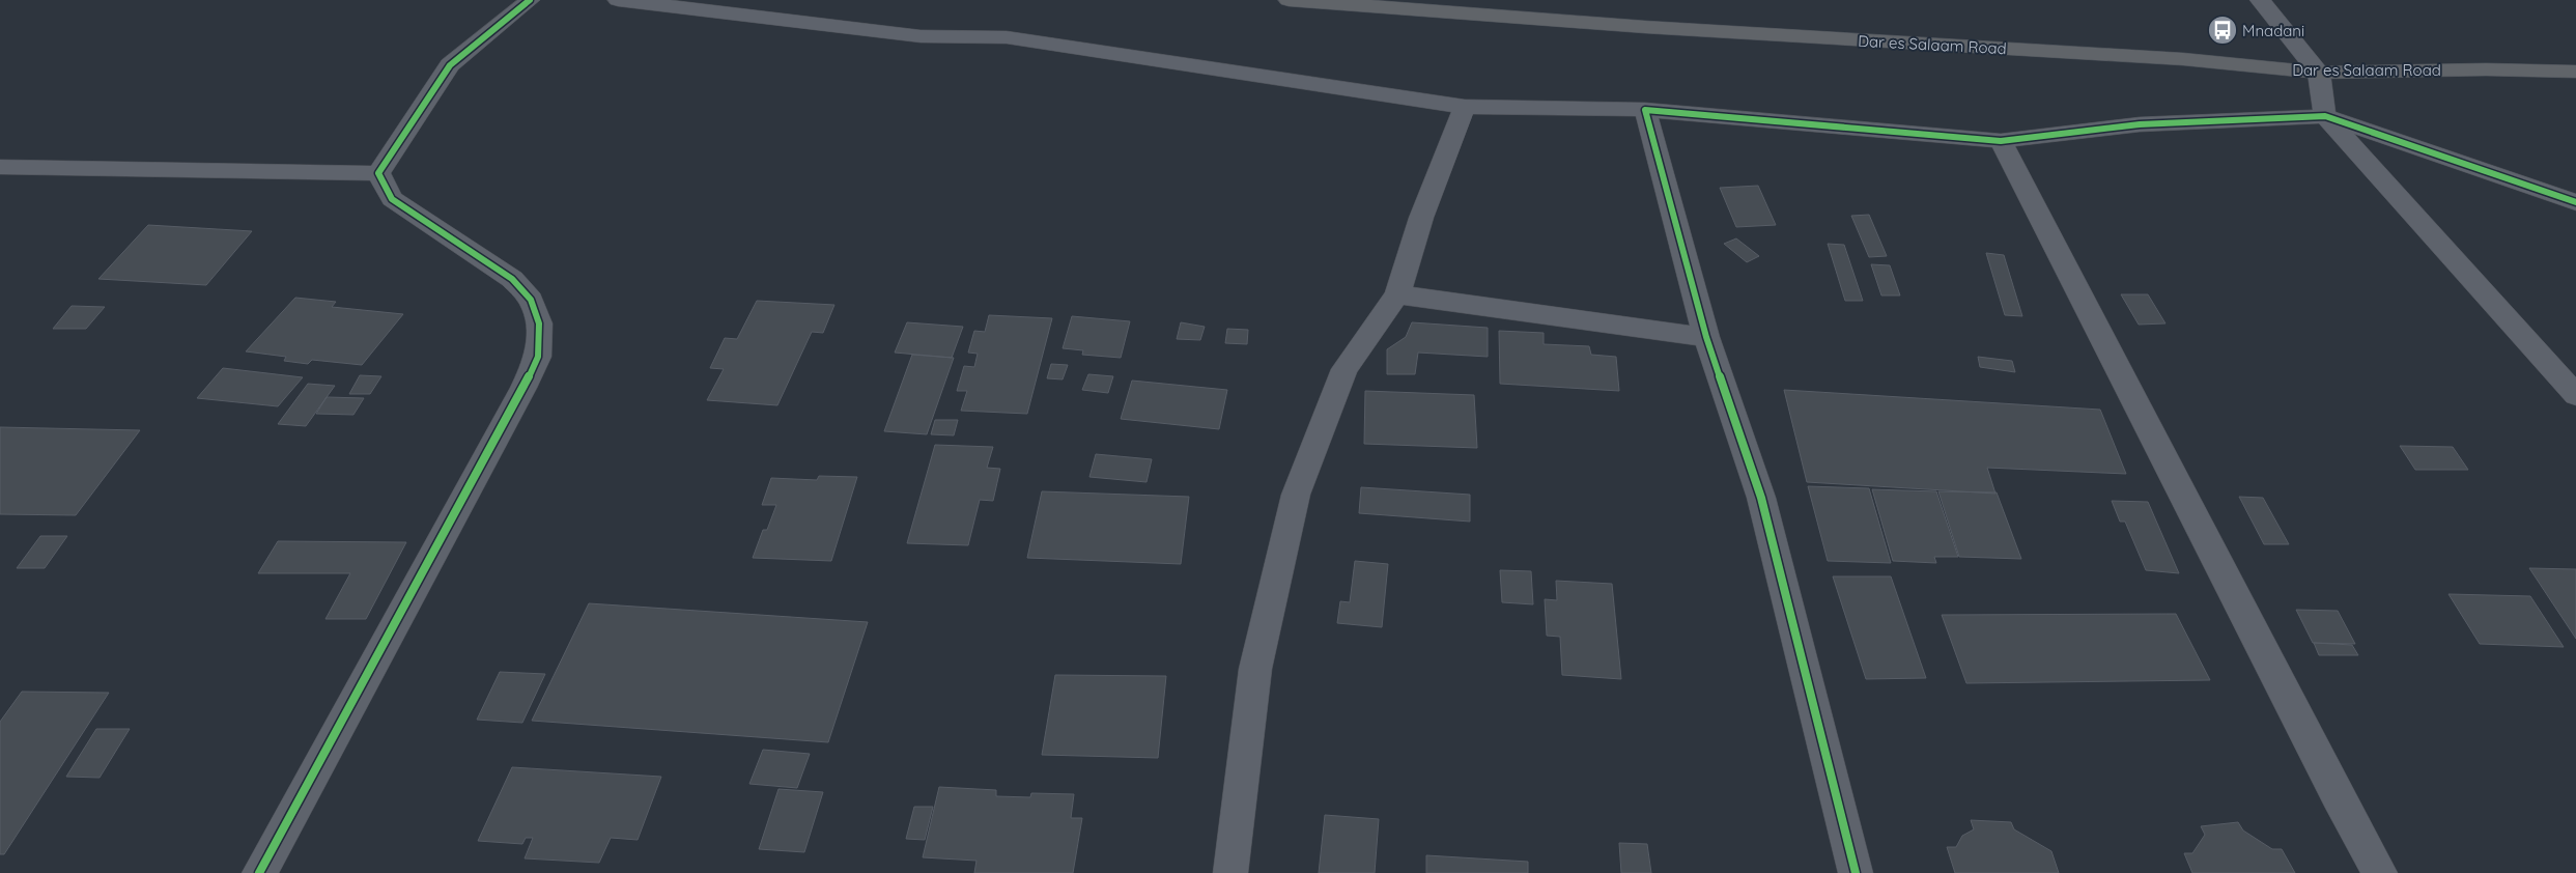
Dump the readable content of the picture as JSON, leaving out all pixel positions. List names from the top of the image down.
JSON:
{
  "streets": {
    "highway": ["Dar es Salaam Road"]
  },
  "places": {
    "bus stop": ["Mnadani"]
  }
}
